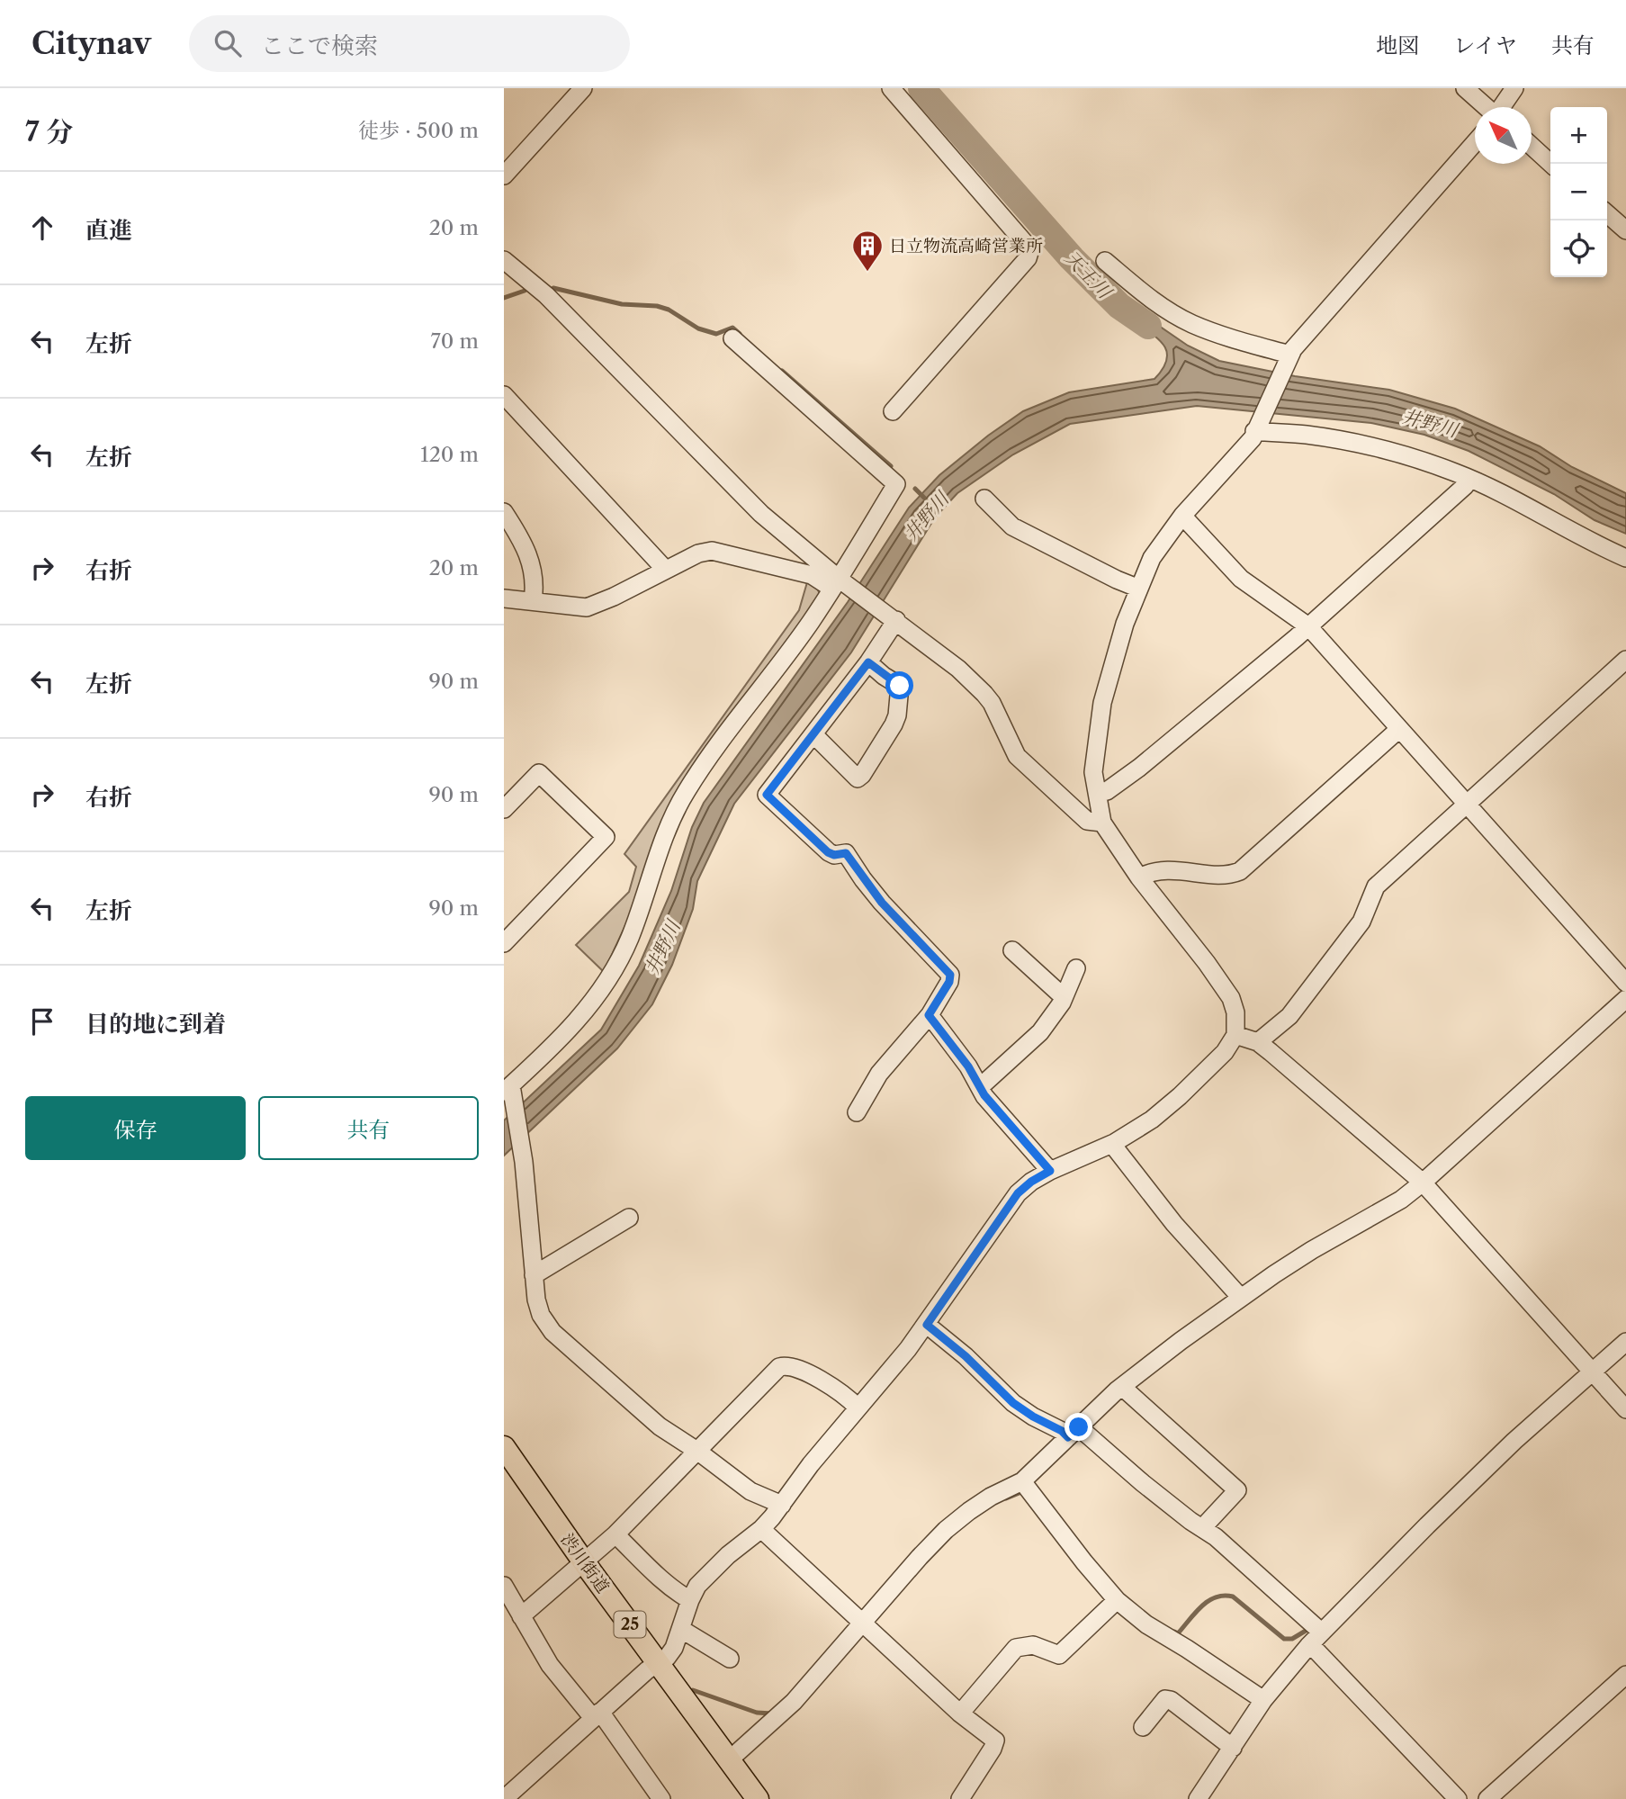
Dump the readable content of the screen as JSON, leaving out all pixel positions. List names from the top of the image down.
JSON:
{
  "streets": {
    "main road": ["渋川街道", "25"]
  },
  "water": ["天王川", "井野川"],
  "places": {
    "building": ["日立物流高崎営業所"]
  },
  "north": "top left",
  "page": {
    "header": "Citynav",
    "search": "ここで検索",
    "nav": ["地図", "レイヤ", "共有"],
    "heading": ["7 分", "徒歩 · 500 m"],
    "map_buttons": ["+", "−"],
    "list": [
      ["直進", "20 m"],
      ["左折", "70 m"],
      ["左折", "120 m"],
      ["右折", "20 m"],
      ["左折", "90 m"],
      ["右折", "90 m"],
      ["左折", "90 m"],
      "目的地に到着"
    ],
    "buttons": ["保存", "共有"]
  }
}
